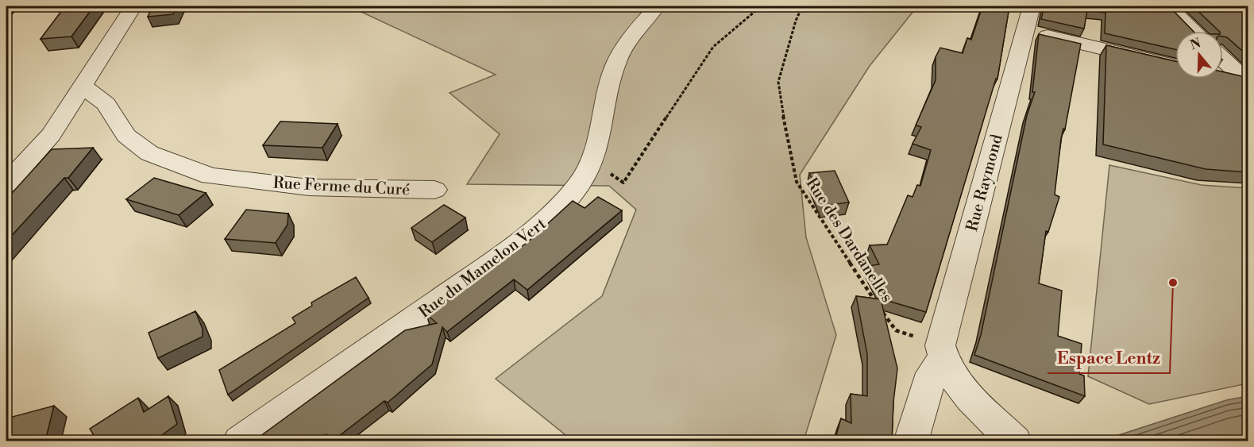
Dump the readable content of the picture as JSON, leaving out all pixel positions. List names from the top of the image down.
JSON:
{
  "streets": {
    "street": ["Rue Raymond", "Rue Ferme du Curé", "Rue du Mamelon Vert"],
    "path": ["Rue des Dardanelles"]
  },
  "crossings": [
    ["Rue Raymond", "Rue des Dardanelles"]
  ],
  "places": ["Espace Lentz"],
  "north": "top"
}
